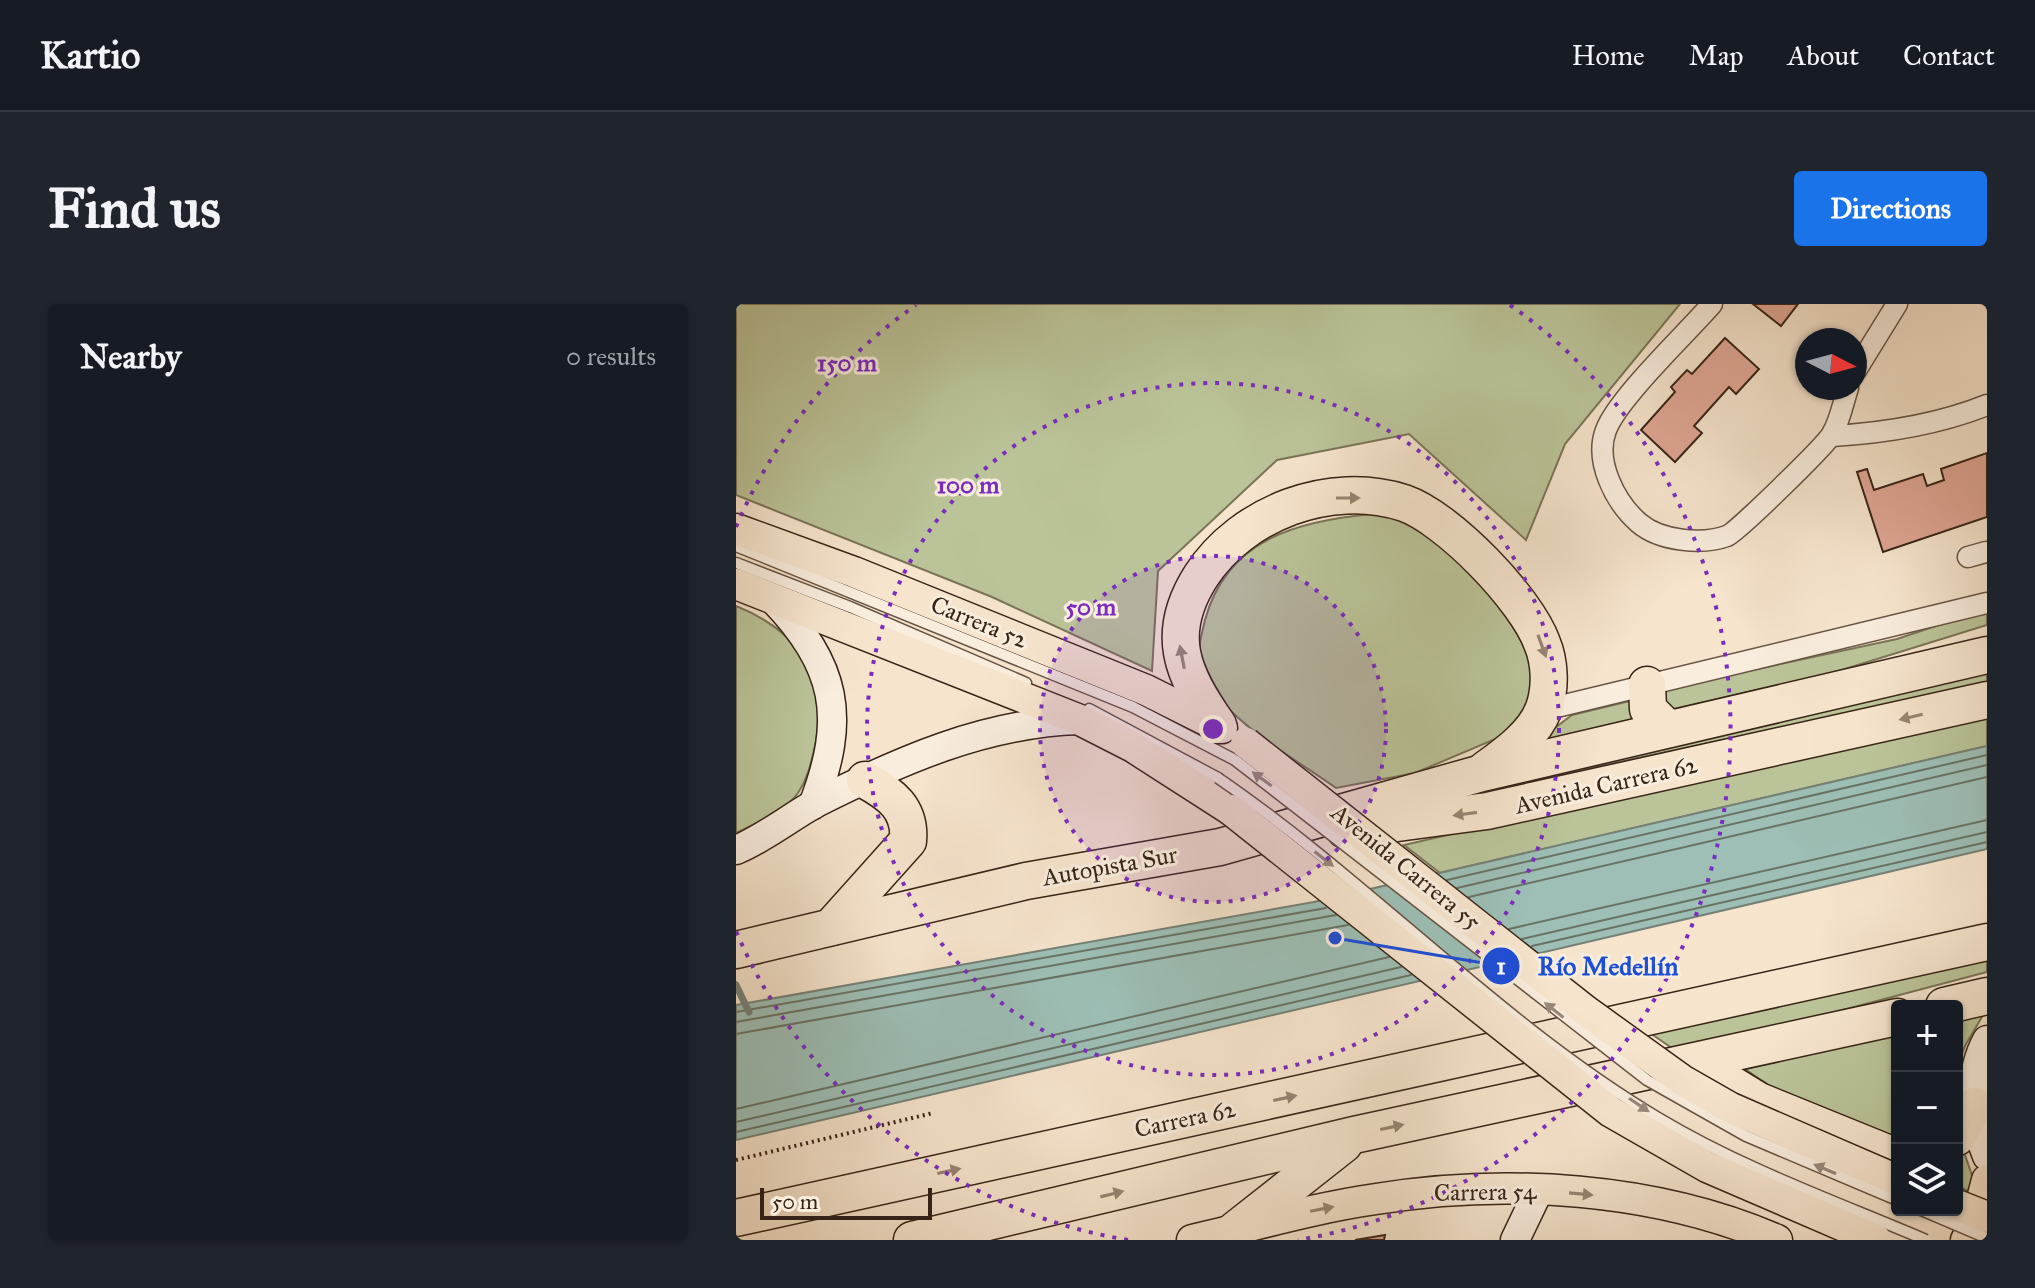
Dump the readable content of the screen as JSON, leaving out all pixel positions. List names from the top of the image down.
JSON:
{
  "streets": {
    "highway": ["Avenida Carrera 62", "Autopista Sur", "Carrera 62"],
    "main road": ["Carrera 52", "Avenida Carrera 55", "Carrera 54"]
  },
  "crossings": [
    ["Carrera 52", "Avenida Carrera 55"],
    ["Avenida Carrera 62", "Autopista Sur"]
  ],
  "one_way": ["Carrera 54"],
  "places": ["Río Medellín"],
  "scale_bar": "50 m",
  "north": "right",
  "page": {
    "header": "Kartio",
    "nav": [
      "Home",
      "Map",
      "About",
      "Contact"
    ],
    "buttons": "Directions",
    "title": "Find us",
    "heading": ["Nearby", "0 results"],
    "map_buttons": ["+", "−"],
    "scale": "50 m"
  },
  "rings": ["150 m", "100 m", "50 m"]
}
